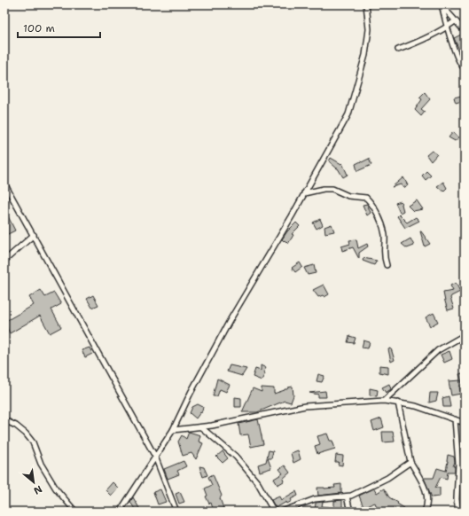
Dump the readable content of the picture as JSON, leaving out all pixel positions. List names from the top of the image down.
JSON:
{
  "scale_bar": "100 m",
  "north": "bottom right"
}
